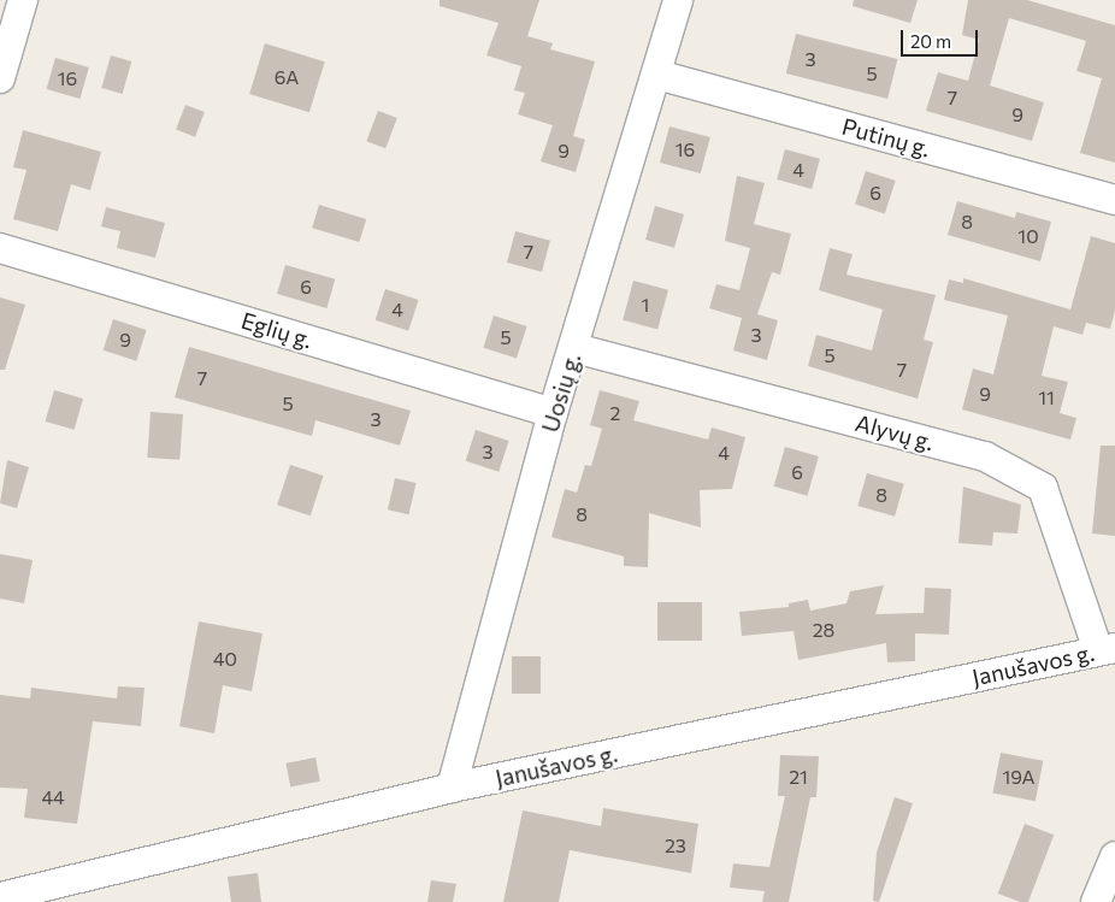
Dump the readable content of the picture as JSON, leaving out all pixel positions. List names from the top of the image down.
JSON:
{
  "streets": {
    "street": [
      "Putinų g.",
      "Eglių g.",
      "Uosių g.",
      "Alyvų g.",
      "Janušavos g."
    ]
  },
  "crossings": [
    ["Putinų g.", "Uosių g."],
    ["Eglių g.", "Uosių g."],
    ["Uosių g.", "Alyvų g."],
    ["Uosių g.", "Janušavos g."],
    ["Alyvų g.", "Janušavos g."]
  ],
  "house_numbers": [
    "3",
    "5",
    "6A",
    "16",
    "7",
    "9",
    "16",
    "9",
    "4",
    "6",
    "8",
    "10",
    "7",
    "6",
    "1",
    "4",
    "3",
    "5",
    "9",
    "5",
    "7",
    "7",
    "9",
    "11",
    "5",
    "2",
    "3",
    "3",
    "4",
    "6",
    "8",
    "8",
    "28",
    "40",
    "21",
    "19A",
    "44",
    "23"
  ],
  "scale_bar": "20 m"
}
